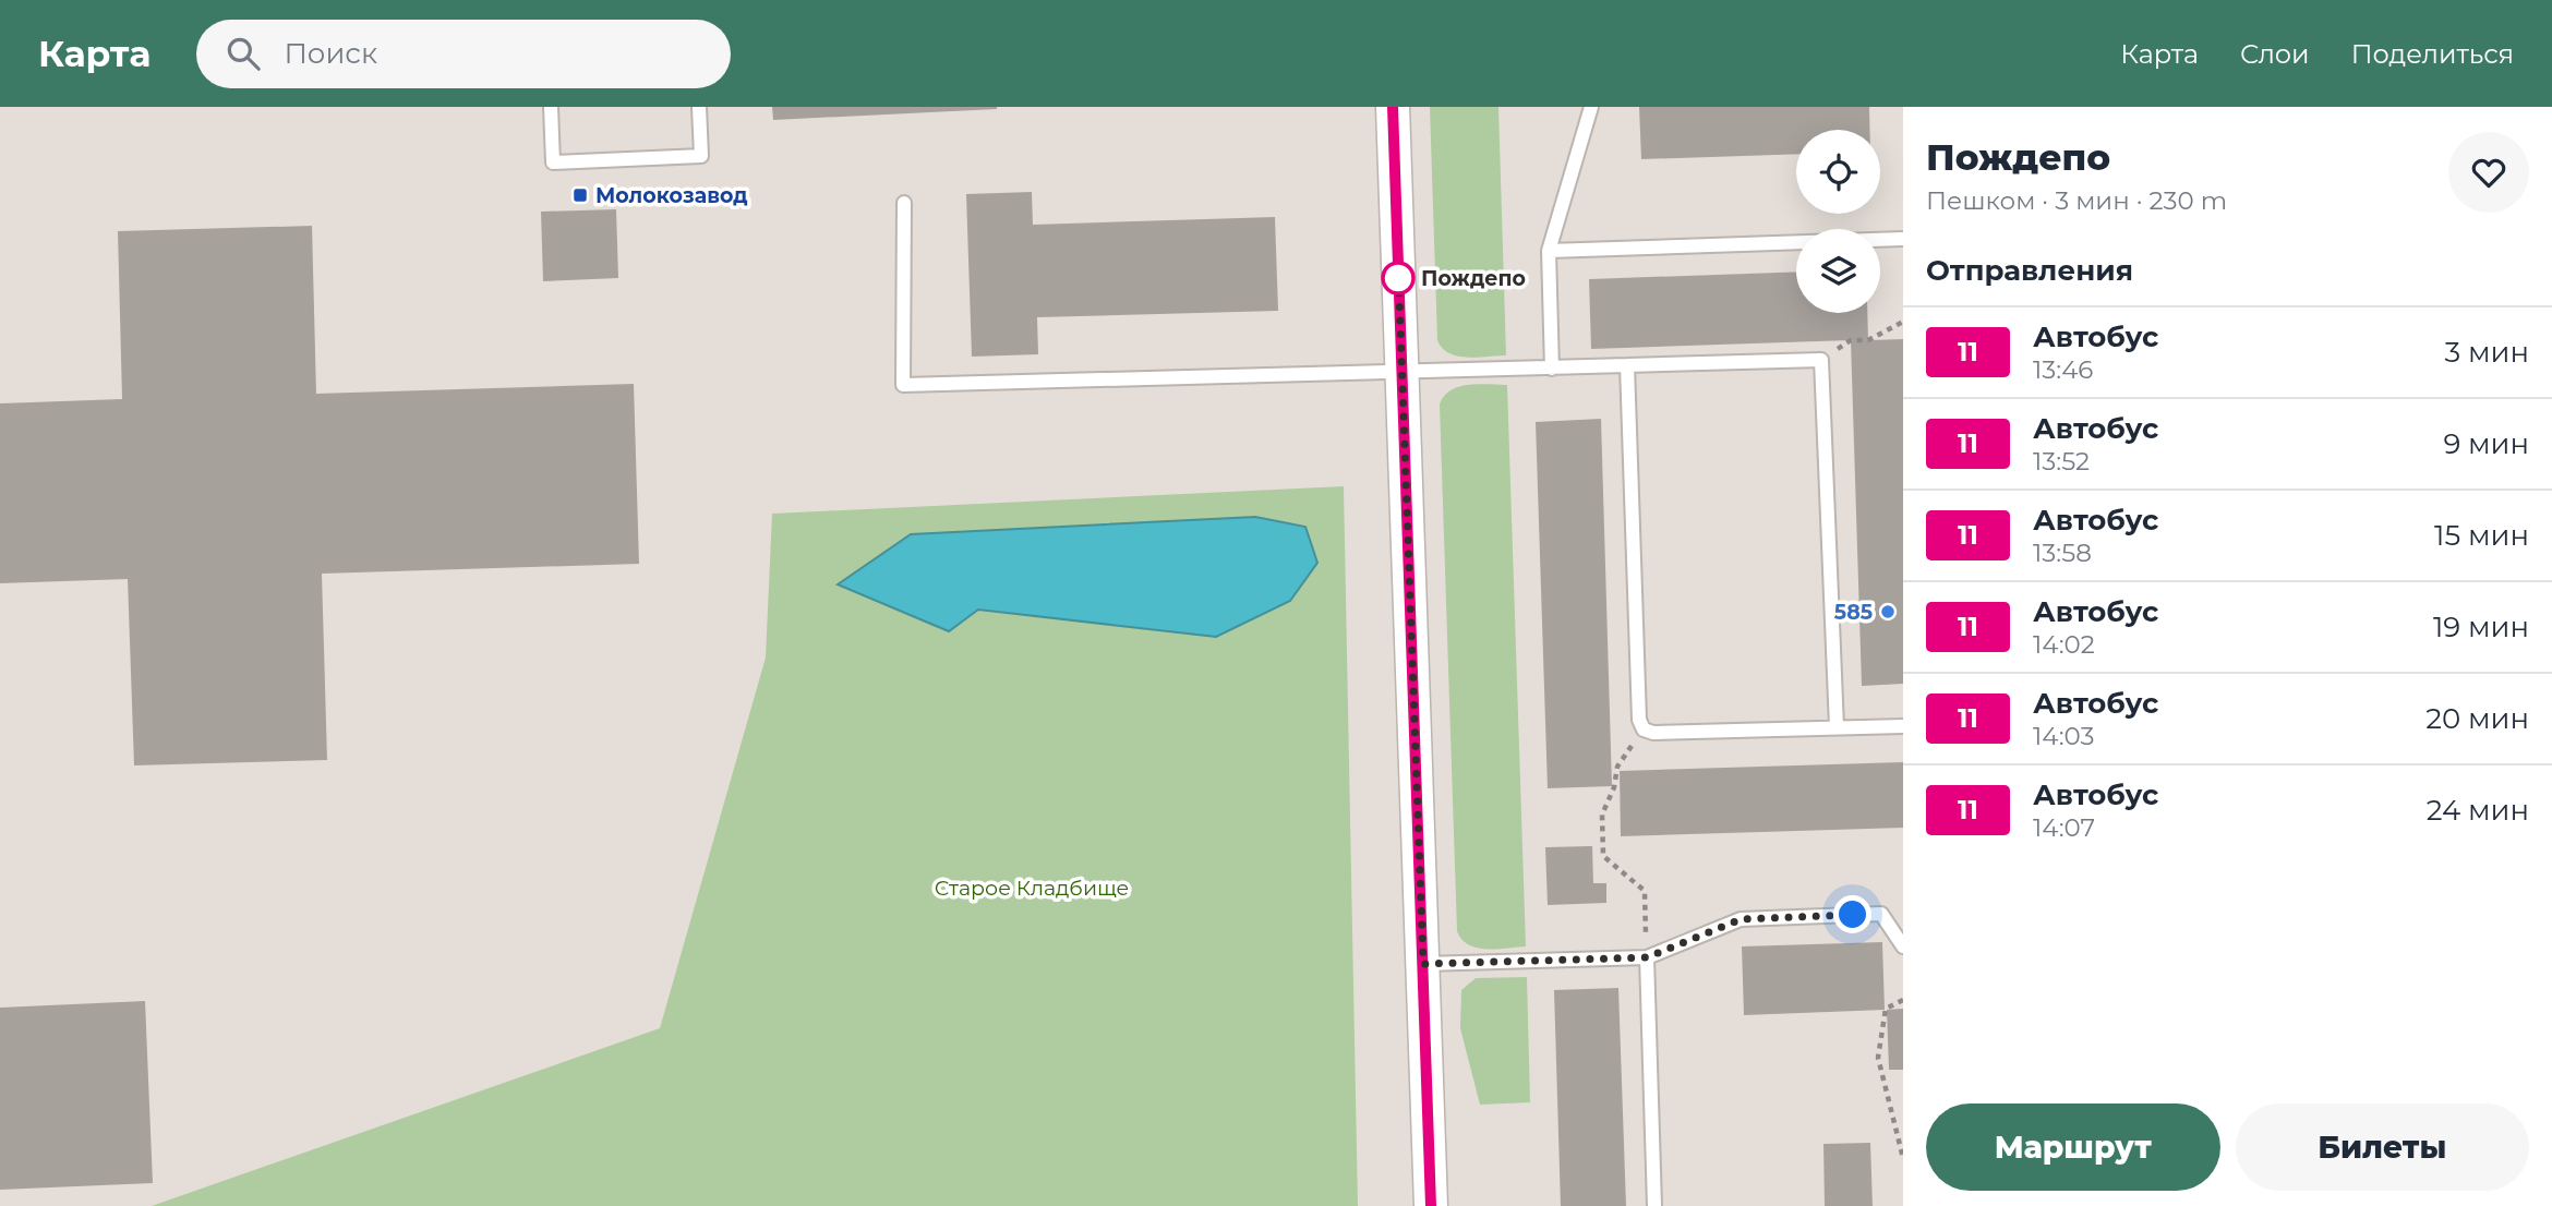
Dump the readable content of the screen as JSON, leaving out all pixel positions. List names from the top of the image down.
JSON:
{
  "parks": ["Старое Кладбище"],
  "places": {
    "transit": ["Молокозавод"],
    "other": ["Пождепо", "585"]
  },
  "lines": ["bus line 11"],
  "page": {
    "header": "Карта",
    "search": "Поиск",
    "nav": ["Карта", "Слои", "Поделиться"],
    "heading": [
      ["Пождепо", "Пешком · 3 мин · 230 m"],
      "Отправления"
    ],
    "list": [
      {
        "mark": "11",
        "name": "Автобус",
        "note": "13:46",
        "value": "3 мин"
      },
      {
        "mark": "11",
        "name": "Автобус",
        "note": "13:52",
        "value": "9 мин"
      },
      {
        "mark": "11",
        "name": "Автобус",
        "note": "13:58",
        "value": "15 мин"
      },
      {
        "mark": "11",
        "name": "Автобус",
        "note": "14:02",
        "value": "19 мин"
      },
      {
        "mark": "11",
        "name": "Автобус",
        "note": "14:03",
        "value": "20 мин"
      },
      {
        "mark": "11",
        "name": "Автобус",
        "note": "14:07",
        "value": "24 мин"
      }
    ],
    "buttons": ["Маршрут", "Билеты"]
  }
}
